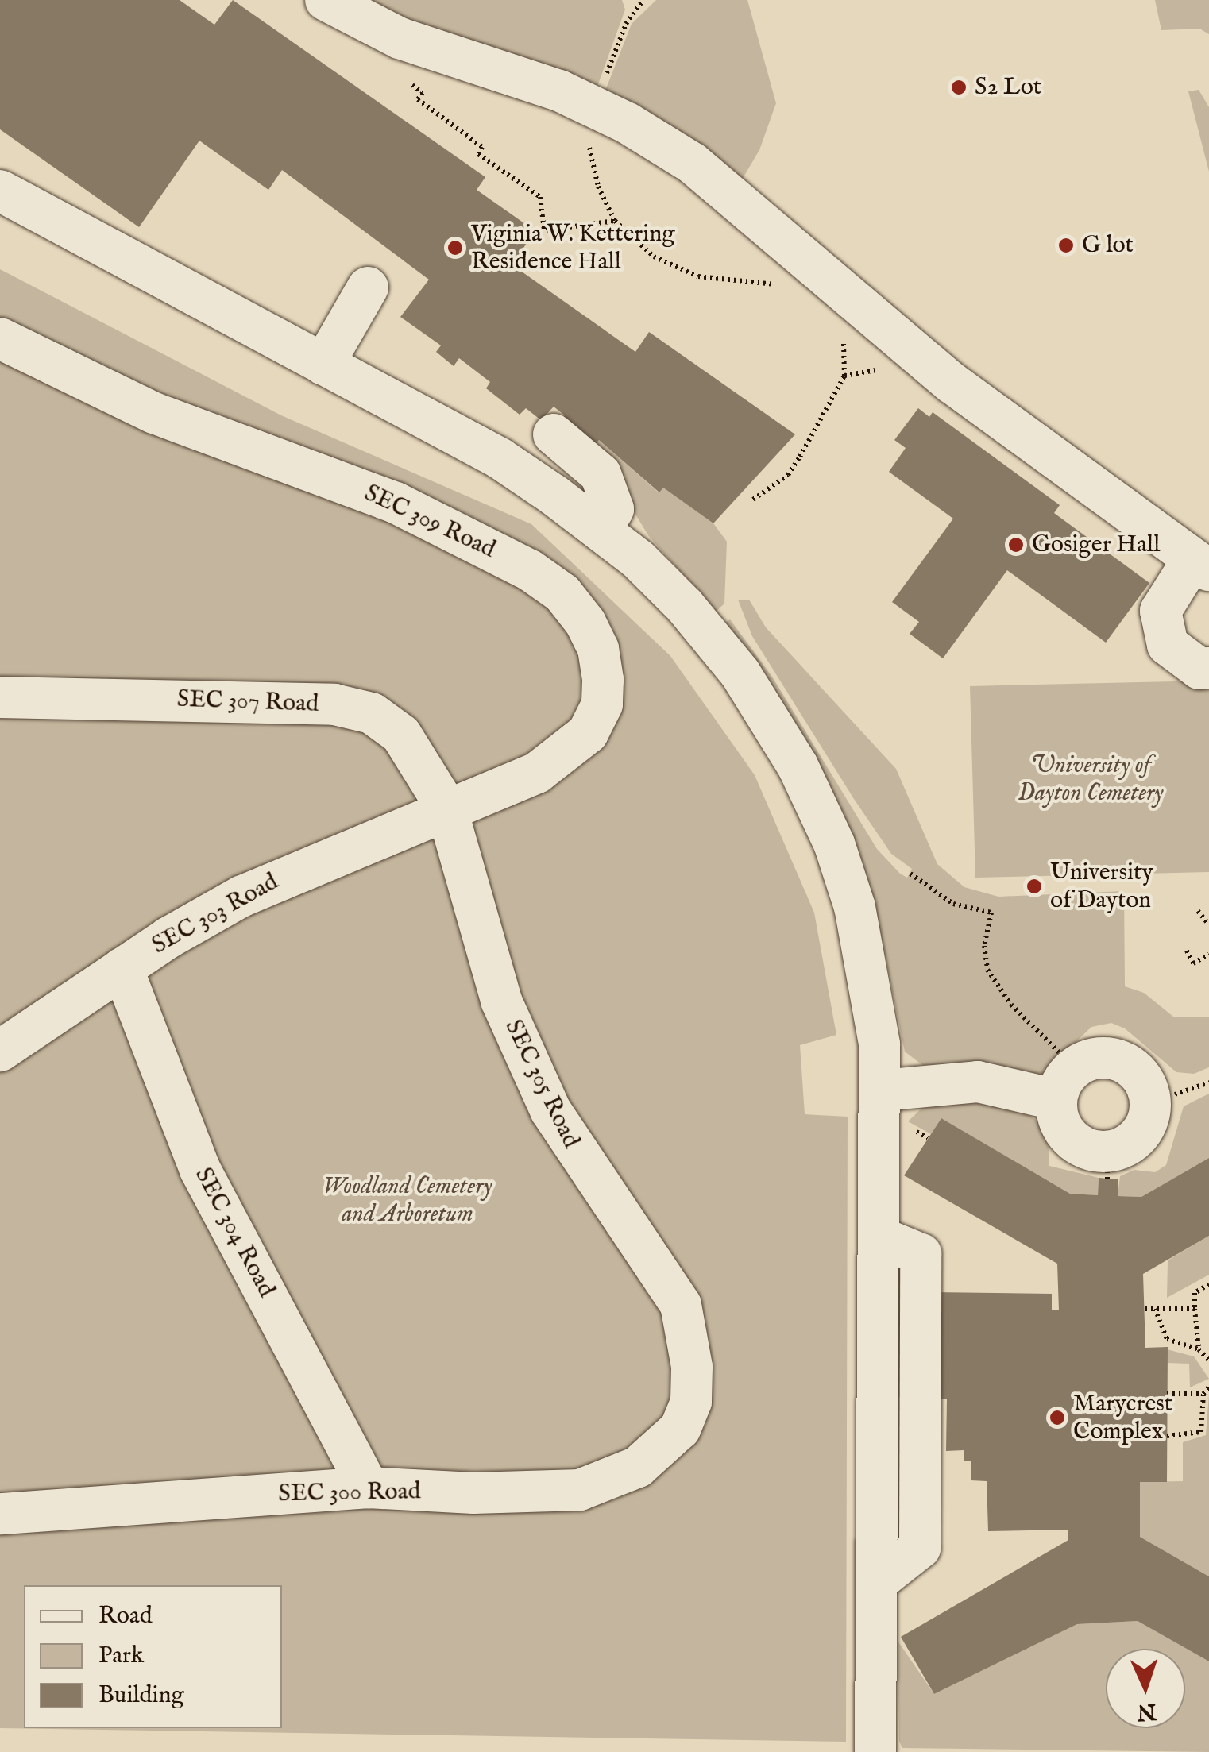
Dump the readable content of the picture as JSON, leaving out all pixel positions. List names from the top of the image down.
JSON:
{
  "streets": {
    "street": [
      "SEC 309 Road",
      "SEC 307 Road",
      "SEC 303 Road",
      "SEC 305 Road",
      "SEC 304 Road",
      "SEC 300 Road"
    ]
  },
  "crossings": [
    ["SEC 309 Road", "SEC 307 Road"],
    ["SEC 309 Road", "SEC 303 Road"],
    ["SEC 309 Road", "SEC 305 Road"],
    ["SEC 307 Road", "SEC 303 Road"],
    ["SEC 307 Road", "SEC 305 Road"],
    ["SEC 303 Road", "SEC 305 Road"],
    ["SEC 303 Road", "SEC 304 Road"],
    ["SEC 305 Road", "SEC 300 Road"],
    ["SEC 304 Road", "SEC 300 Road"]
  ],
  "parks": ["University of Dayton Cemetery", "Woodland Cemetery and Arboretum"],
  "places": [
    "S2 Lot",
    "G lot",
    "Viginia W. Kettering Residence Hall",
    "Gosiger Hall",
    "University of Dayton",
    "Marycrest Complex"
  ],
  "legend": ["Road", "Park", "Building"],
  "north": "bottom"
}
